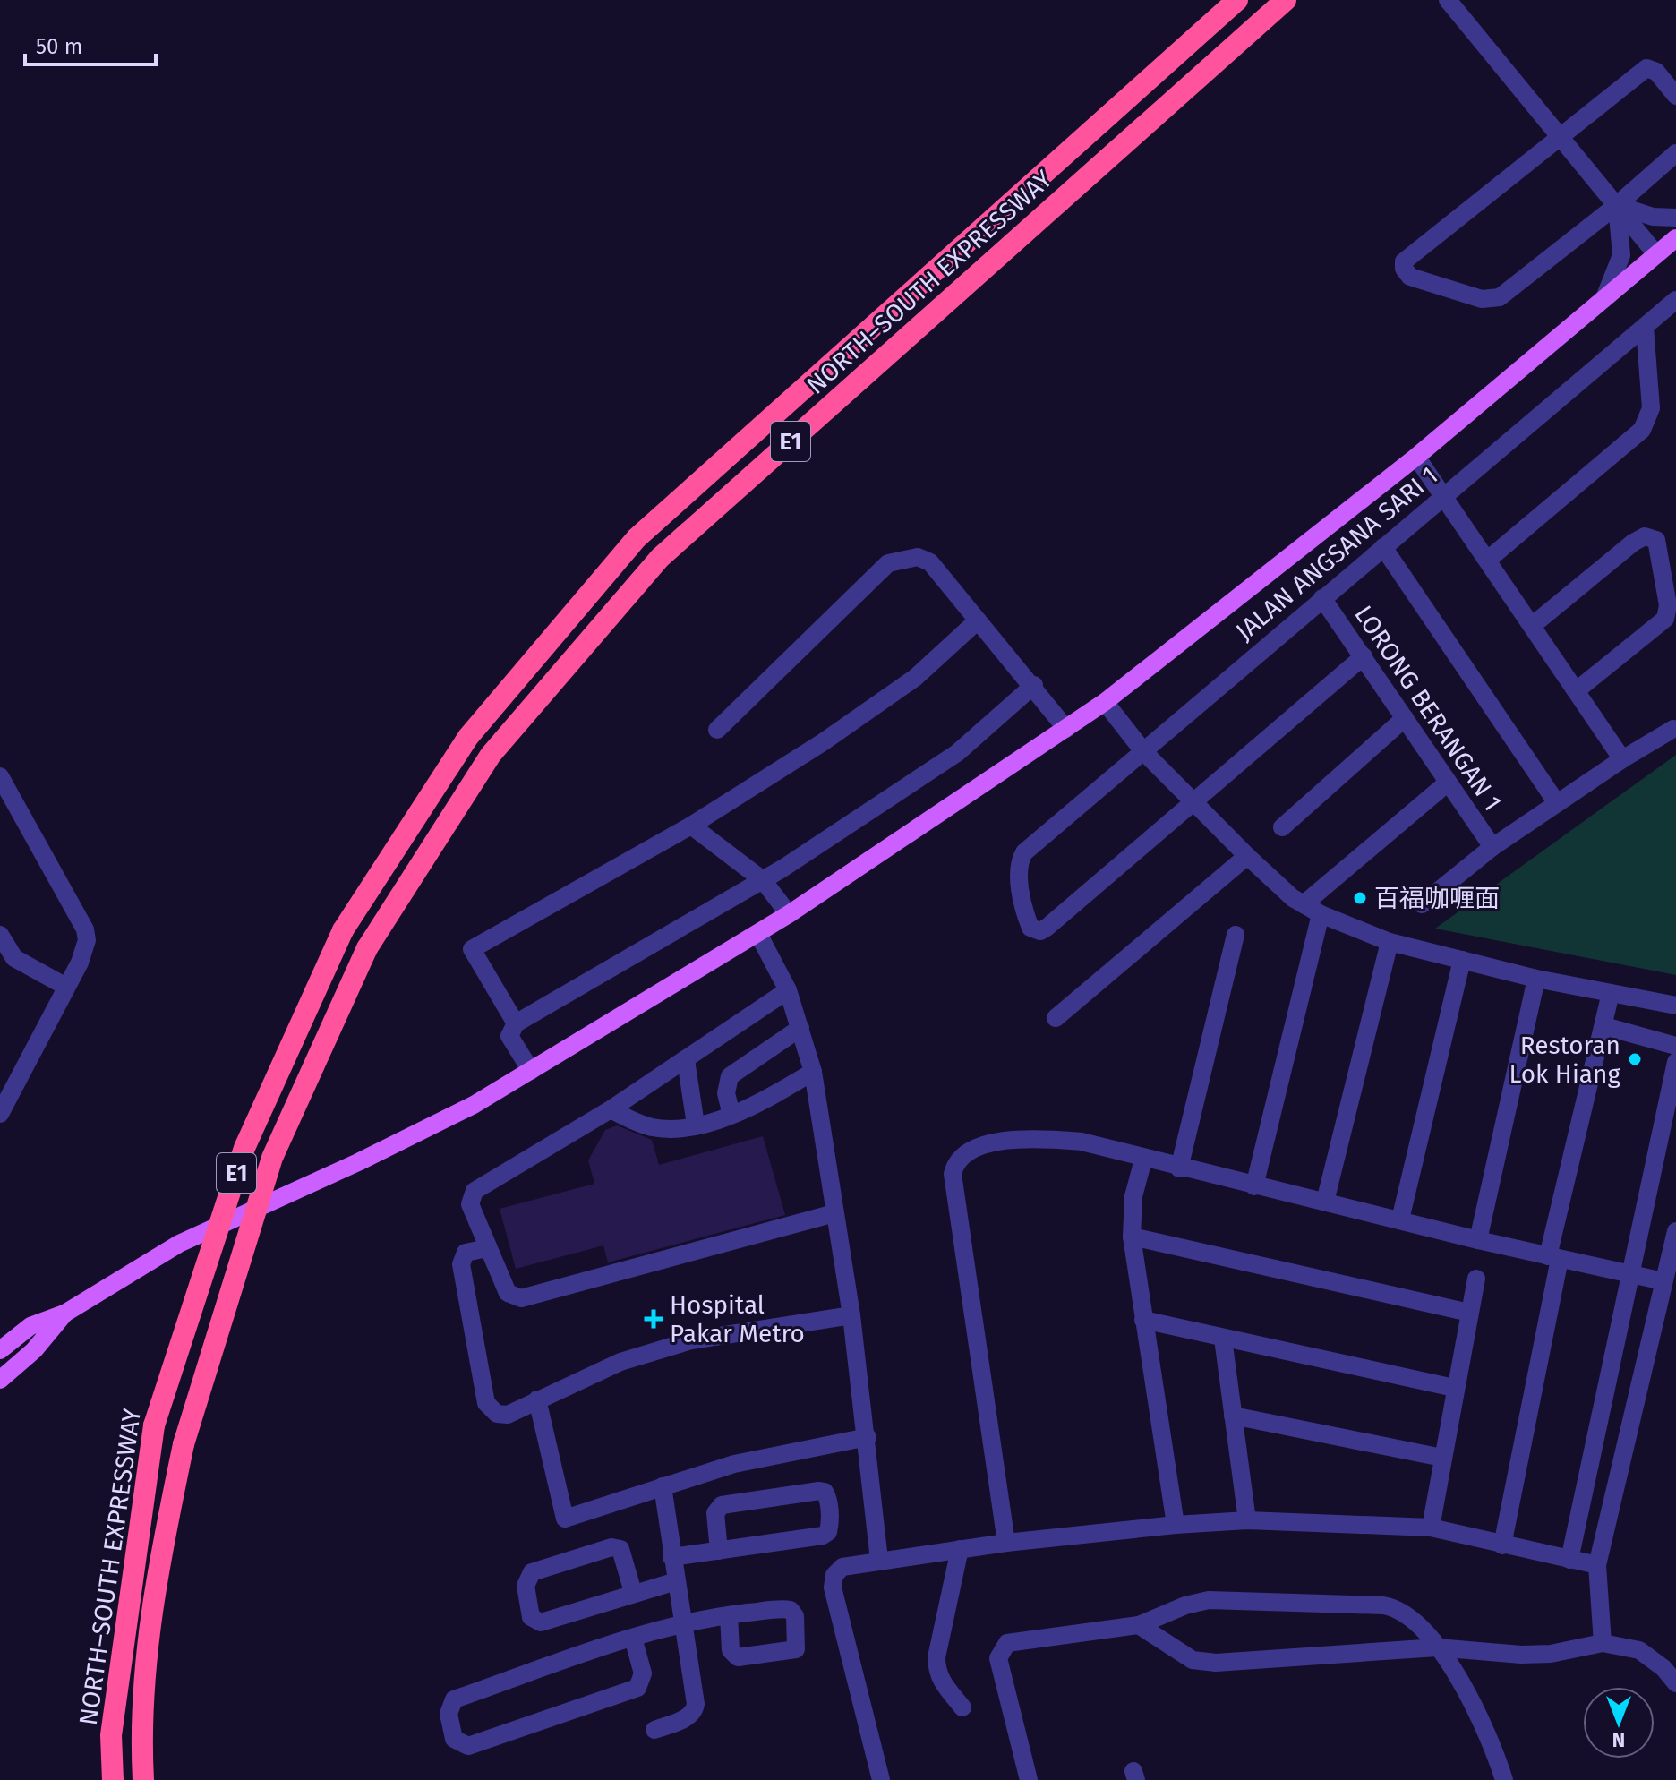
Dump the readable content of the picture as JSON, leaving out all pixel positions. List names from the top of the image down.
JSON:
{
  "streets": {
    "highway": ["NORTH–SOUTH EXPRESSWAY", "E1"],
    "street": ["JALAN ANGSANA SARI 1", "LORONG BERANGAN 1"]
  },
  "crossings": [
    ["JALAN ANGSANA SARI 1", "LORONG BERANGAN 1"]
  ],
  "places": {
    "other": ["百福咖喱面", "Restoran Lok Hiang"],
    "health": ["Hospital Pakar Metro"]
  },
  "scale_bar": "50 m",
  "north": "bottom"
}
